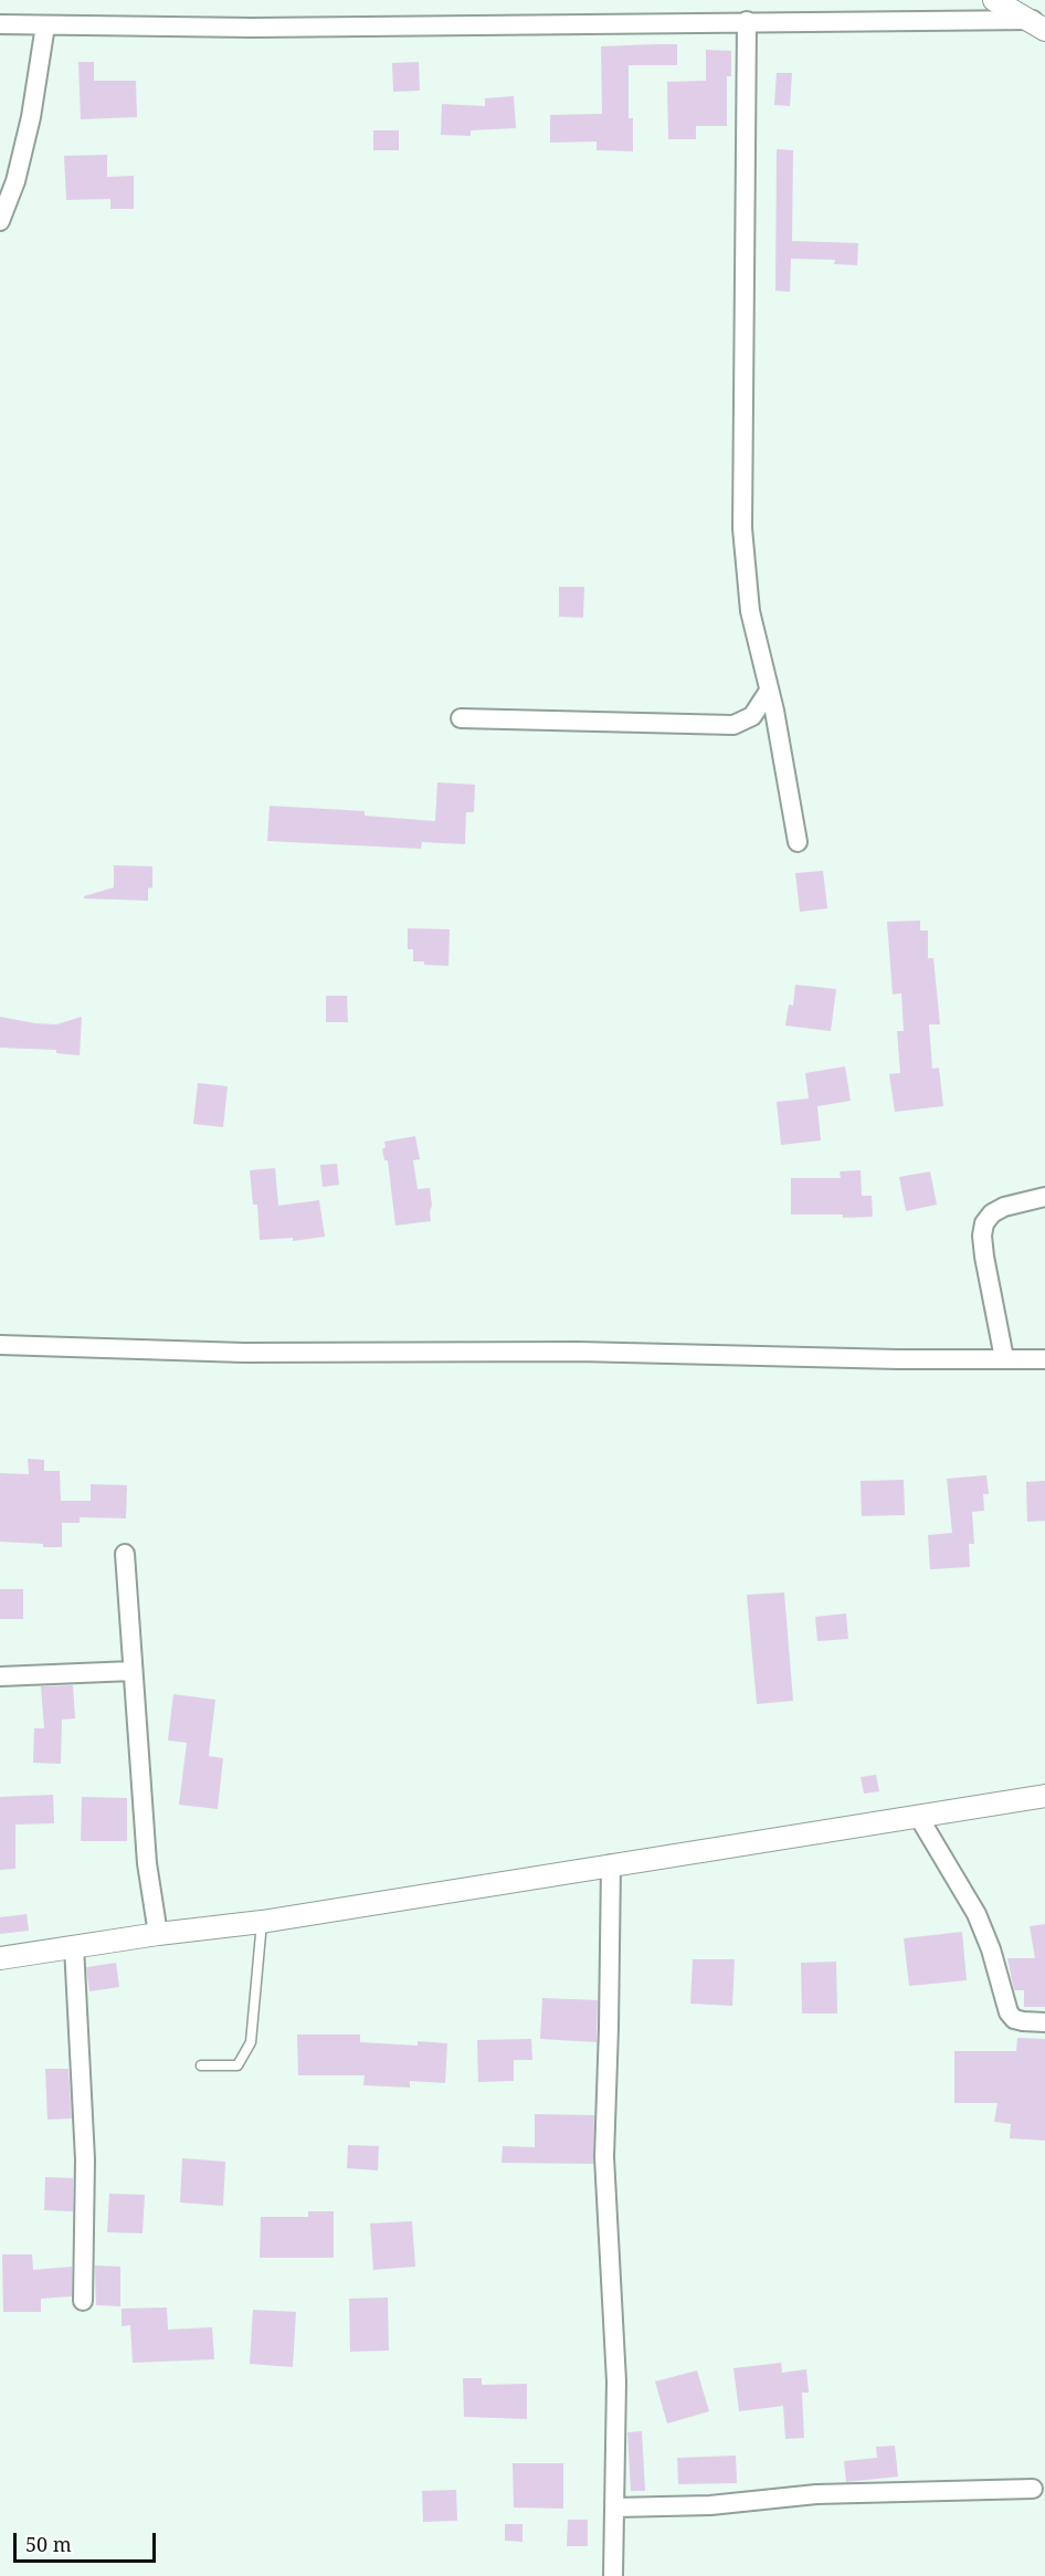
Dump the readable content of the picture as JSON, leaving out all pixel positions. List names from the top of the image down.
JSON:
{
  "scale_bar": "50 m"
}
